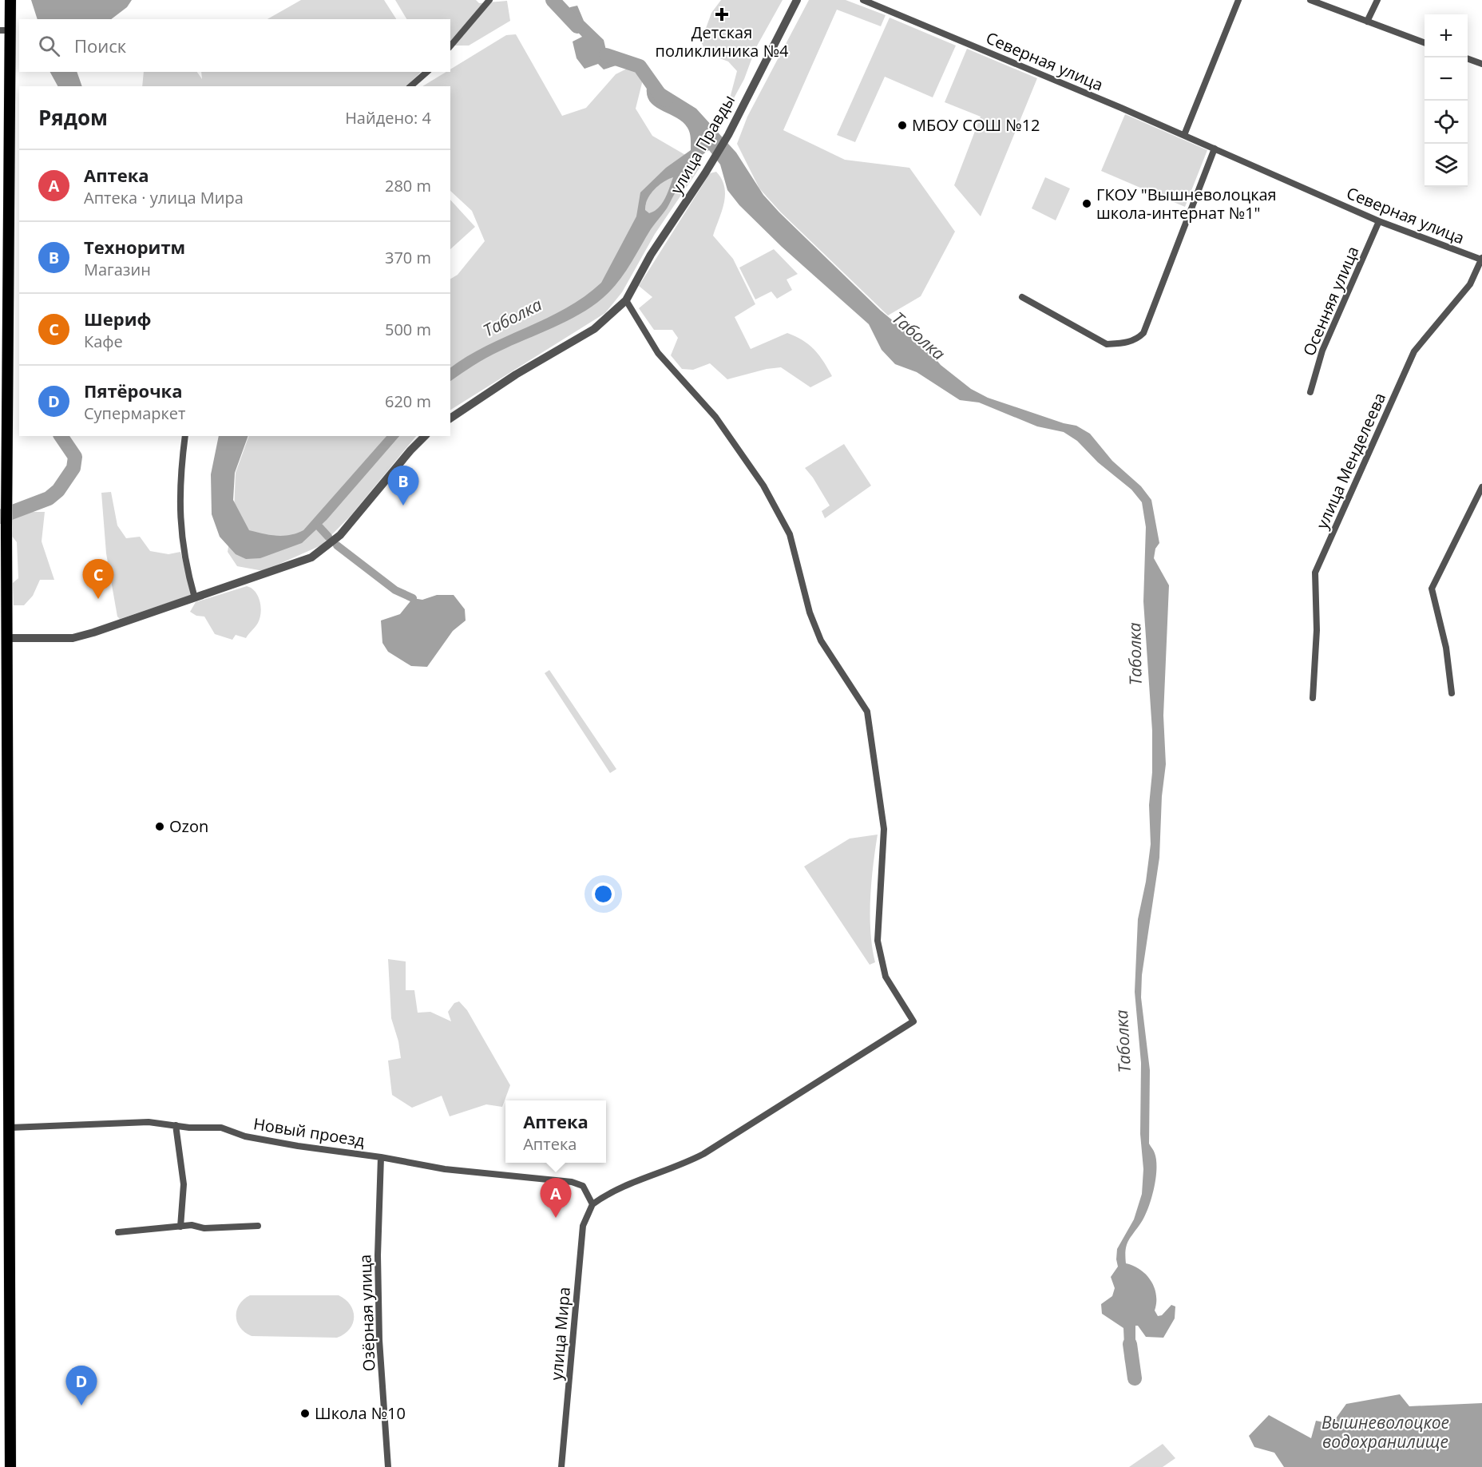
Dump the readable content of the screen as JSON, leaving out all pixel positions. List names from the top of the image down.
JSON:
{
  "streets": {
    "street": [
      "Северная улица",
      "улица Правды",
      "Осенняя улица",
      "улица Менделеева",
      "Новый проезд",
      "Озёрная улица",
      "улица Мира"
    ]
  },
  "crossings": [
    ["Северная улица", "Осенняя улица"],
    ["Северная улица", "улица Менделеева"],
    ["Новый проезд", "Озёрная улица"],
    ["Новый проезд", "улица Мира"]
  ],
  "water": ["Таболка", "Вышневолоцкое водохранилище"],
  "places": {
    "health": ["Детская поликлиника №4"],
    "other": [
      "МБОУ СОШ №12",
      "ГКОУ \"Вышневолоцкая школа-интернат №1\"",
      "Ozon",
      "Школа №10"
    ]
  },
  "page": {
    "map_buttons": ["+", "−"],
    "search": "Поиск",
    "heading": ["Рядом", "Найдено: 4"],
    "list": [
      {
        "mark": "A",
        "name": "Аптека",
        "note": "Аптека · улица Мира",
        "value": "280 m"
      },
      {
        "mark": "B",
        "name": "Техноритм",
        "note": "Магазин",
        "value": "370 m"
      },
      {
        "mark": "C",
        "name": "Шериф",
        "note": "Кафе",
        "value": "500 m"
      },
      {
        "mark": "D",
        "name": "Пятёрочка",
        "note": "Супермаркет",
        "value": "620 m"
      }
    ],
    "pins": [
      "B",
      "C",
      "A",
      "D"
    ],
    "popup": ["Аптека", "Аптека"]
  }
}
